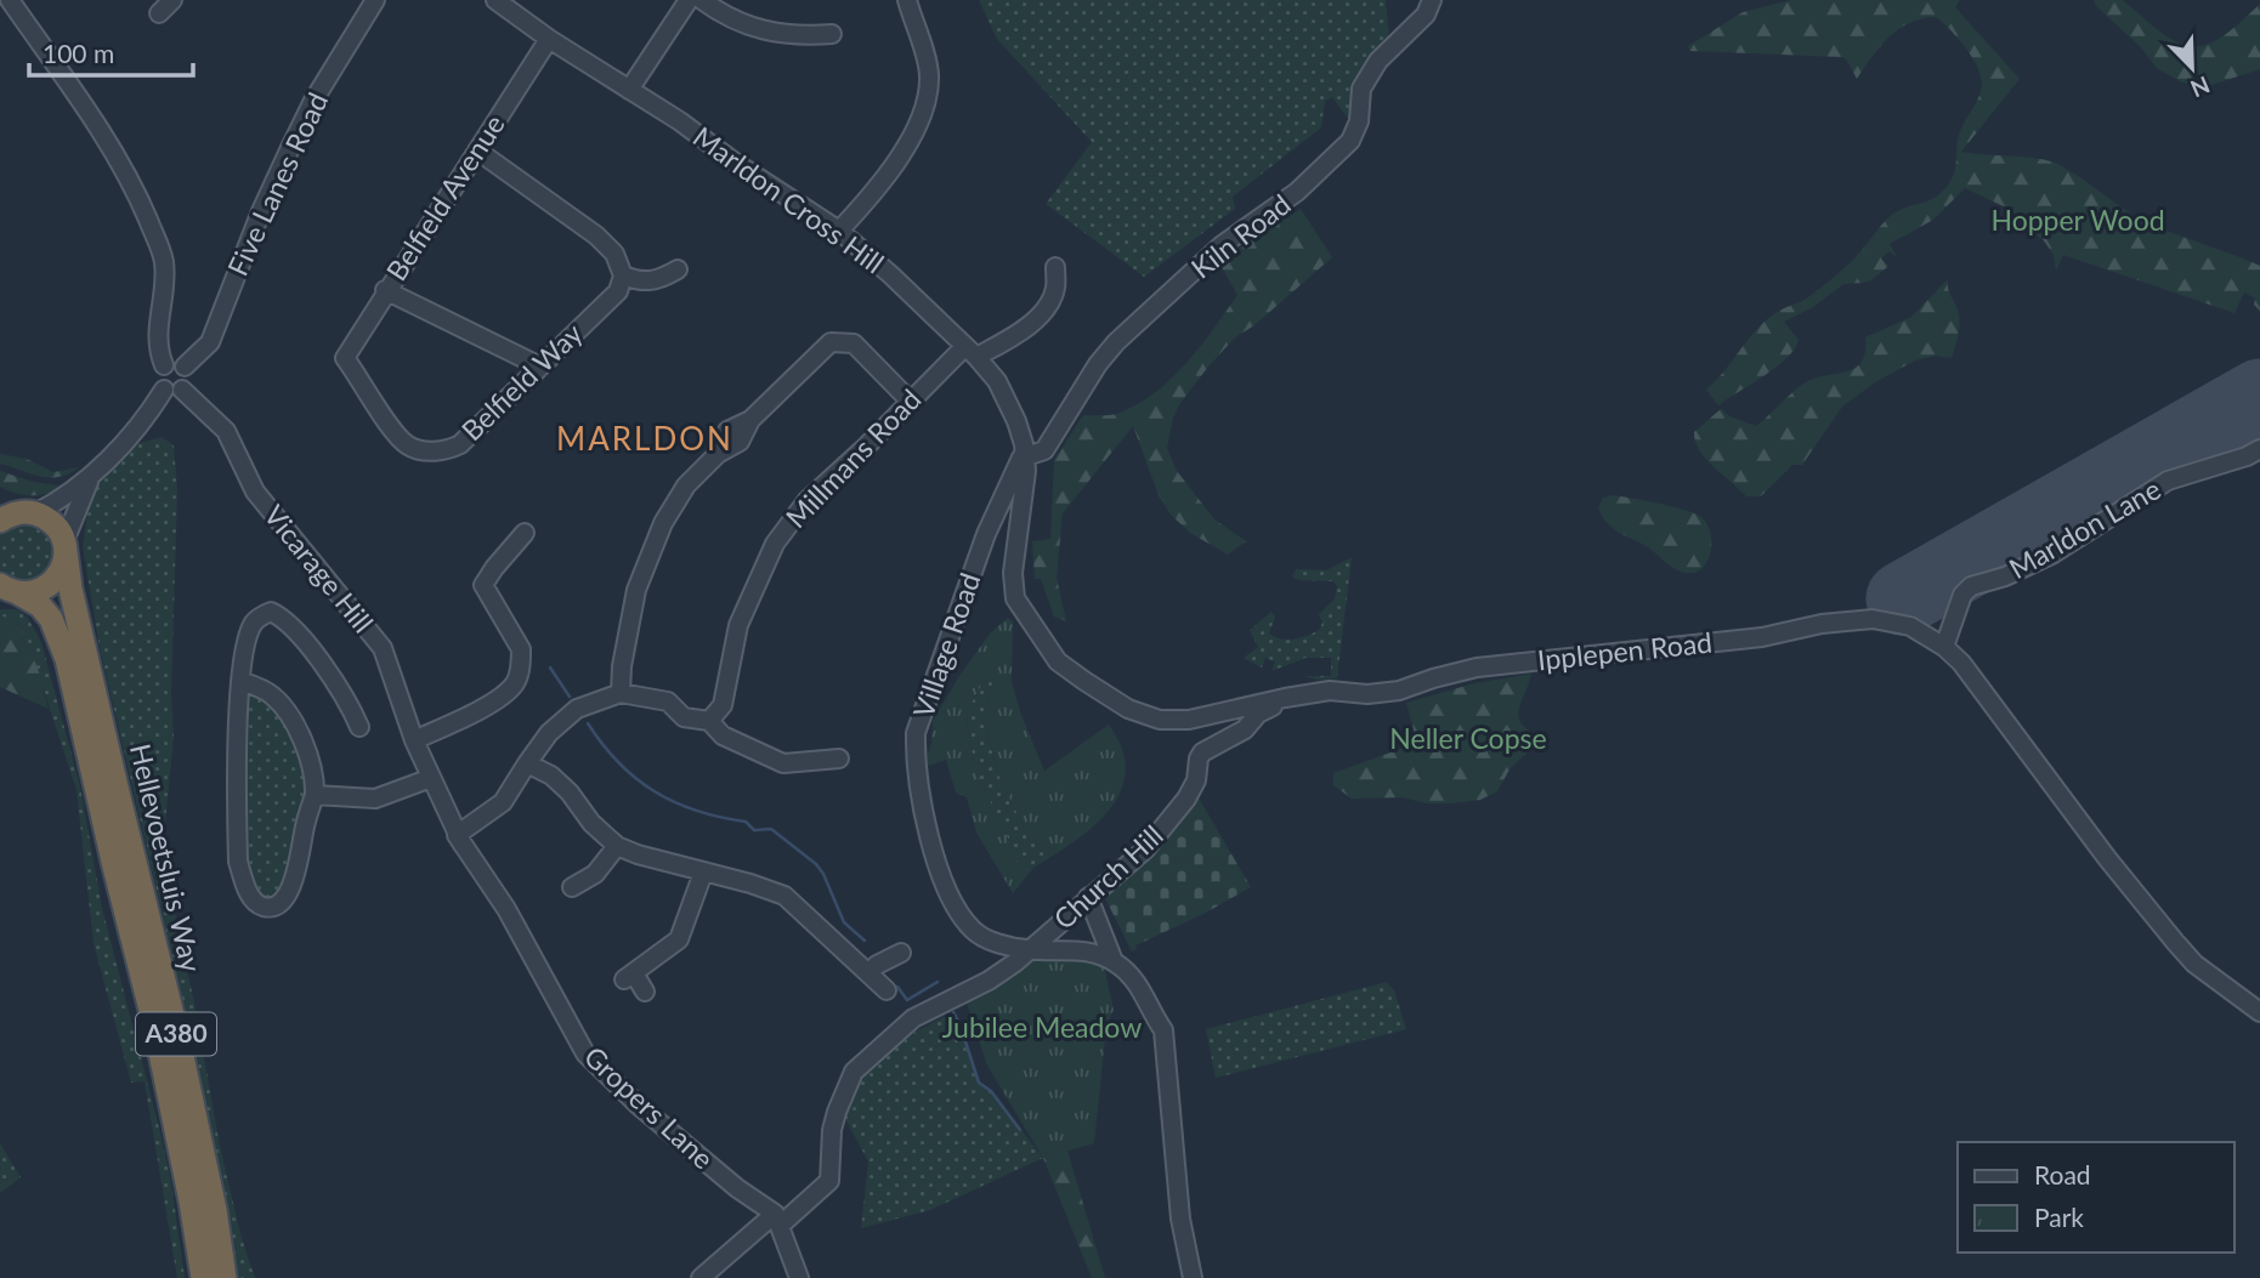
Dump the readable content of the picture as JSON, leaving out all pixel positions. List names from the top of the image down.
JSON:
{
  "streets": {
    "highway": ["Hellevoetsluis Way", "A380"],
    "street": [
      "Five Lanes Road",
      "Belfield Avenue",
      "Marldon Cross Hill",
      "Kiln Road",
      "Belfield Way",
      "Millmans Road",
      "Marldon Lane",
      "Vicarage Hill",
      "Village Road",
      "Ipplepen Road",
      "Church Hill",
      "Gropers Lane"
    ]
  },
  "crossings": [
    ["Five Lanes Road", "Vicarage Hill"],
    ["Belfield Avenue", "Marldon Cross Hill"],
    ["Belfield Avenue", "Belfield Way"],
    ["Marldon Cross Hill", "Kiln Road"],
    ["Marldon Cross Hill", "Millmans Road"],
    ["Marldon Cross Hill", "Village Road"],
    ["Marldon Cross Hill", "Ipplepen Road"],
    ["Kiln Road", "Village Road"],
    ["Kiln Road", "Ipplepen Road"],
    ["Marldon Lane", "Ipplepen Road"],
    ["Vicarage Hill", "Gropers Lane"],
    ["Village Road", "Ipplepen Road"],
    ["Village Road", "Church Hill"],
    ["Ipplepen Road", "Church Hill"],
    ["Church Hill", "Gropers Lane"]
  ],
  "districts": ["MARLDON"],
  "parks": ["Hopper Wood", "Neller Copse", "Jubilee Meadow"],
  "legend": ["Road", "Park"],
  "scale_bar": "100 m",
  "north": "bottom right"
}
